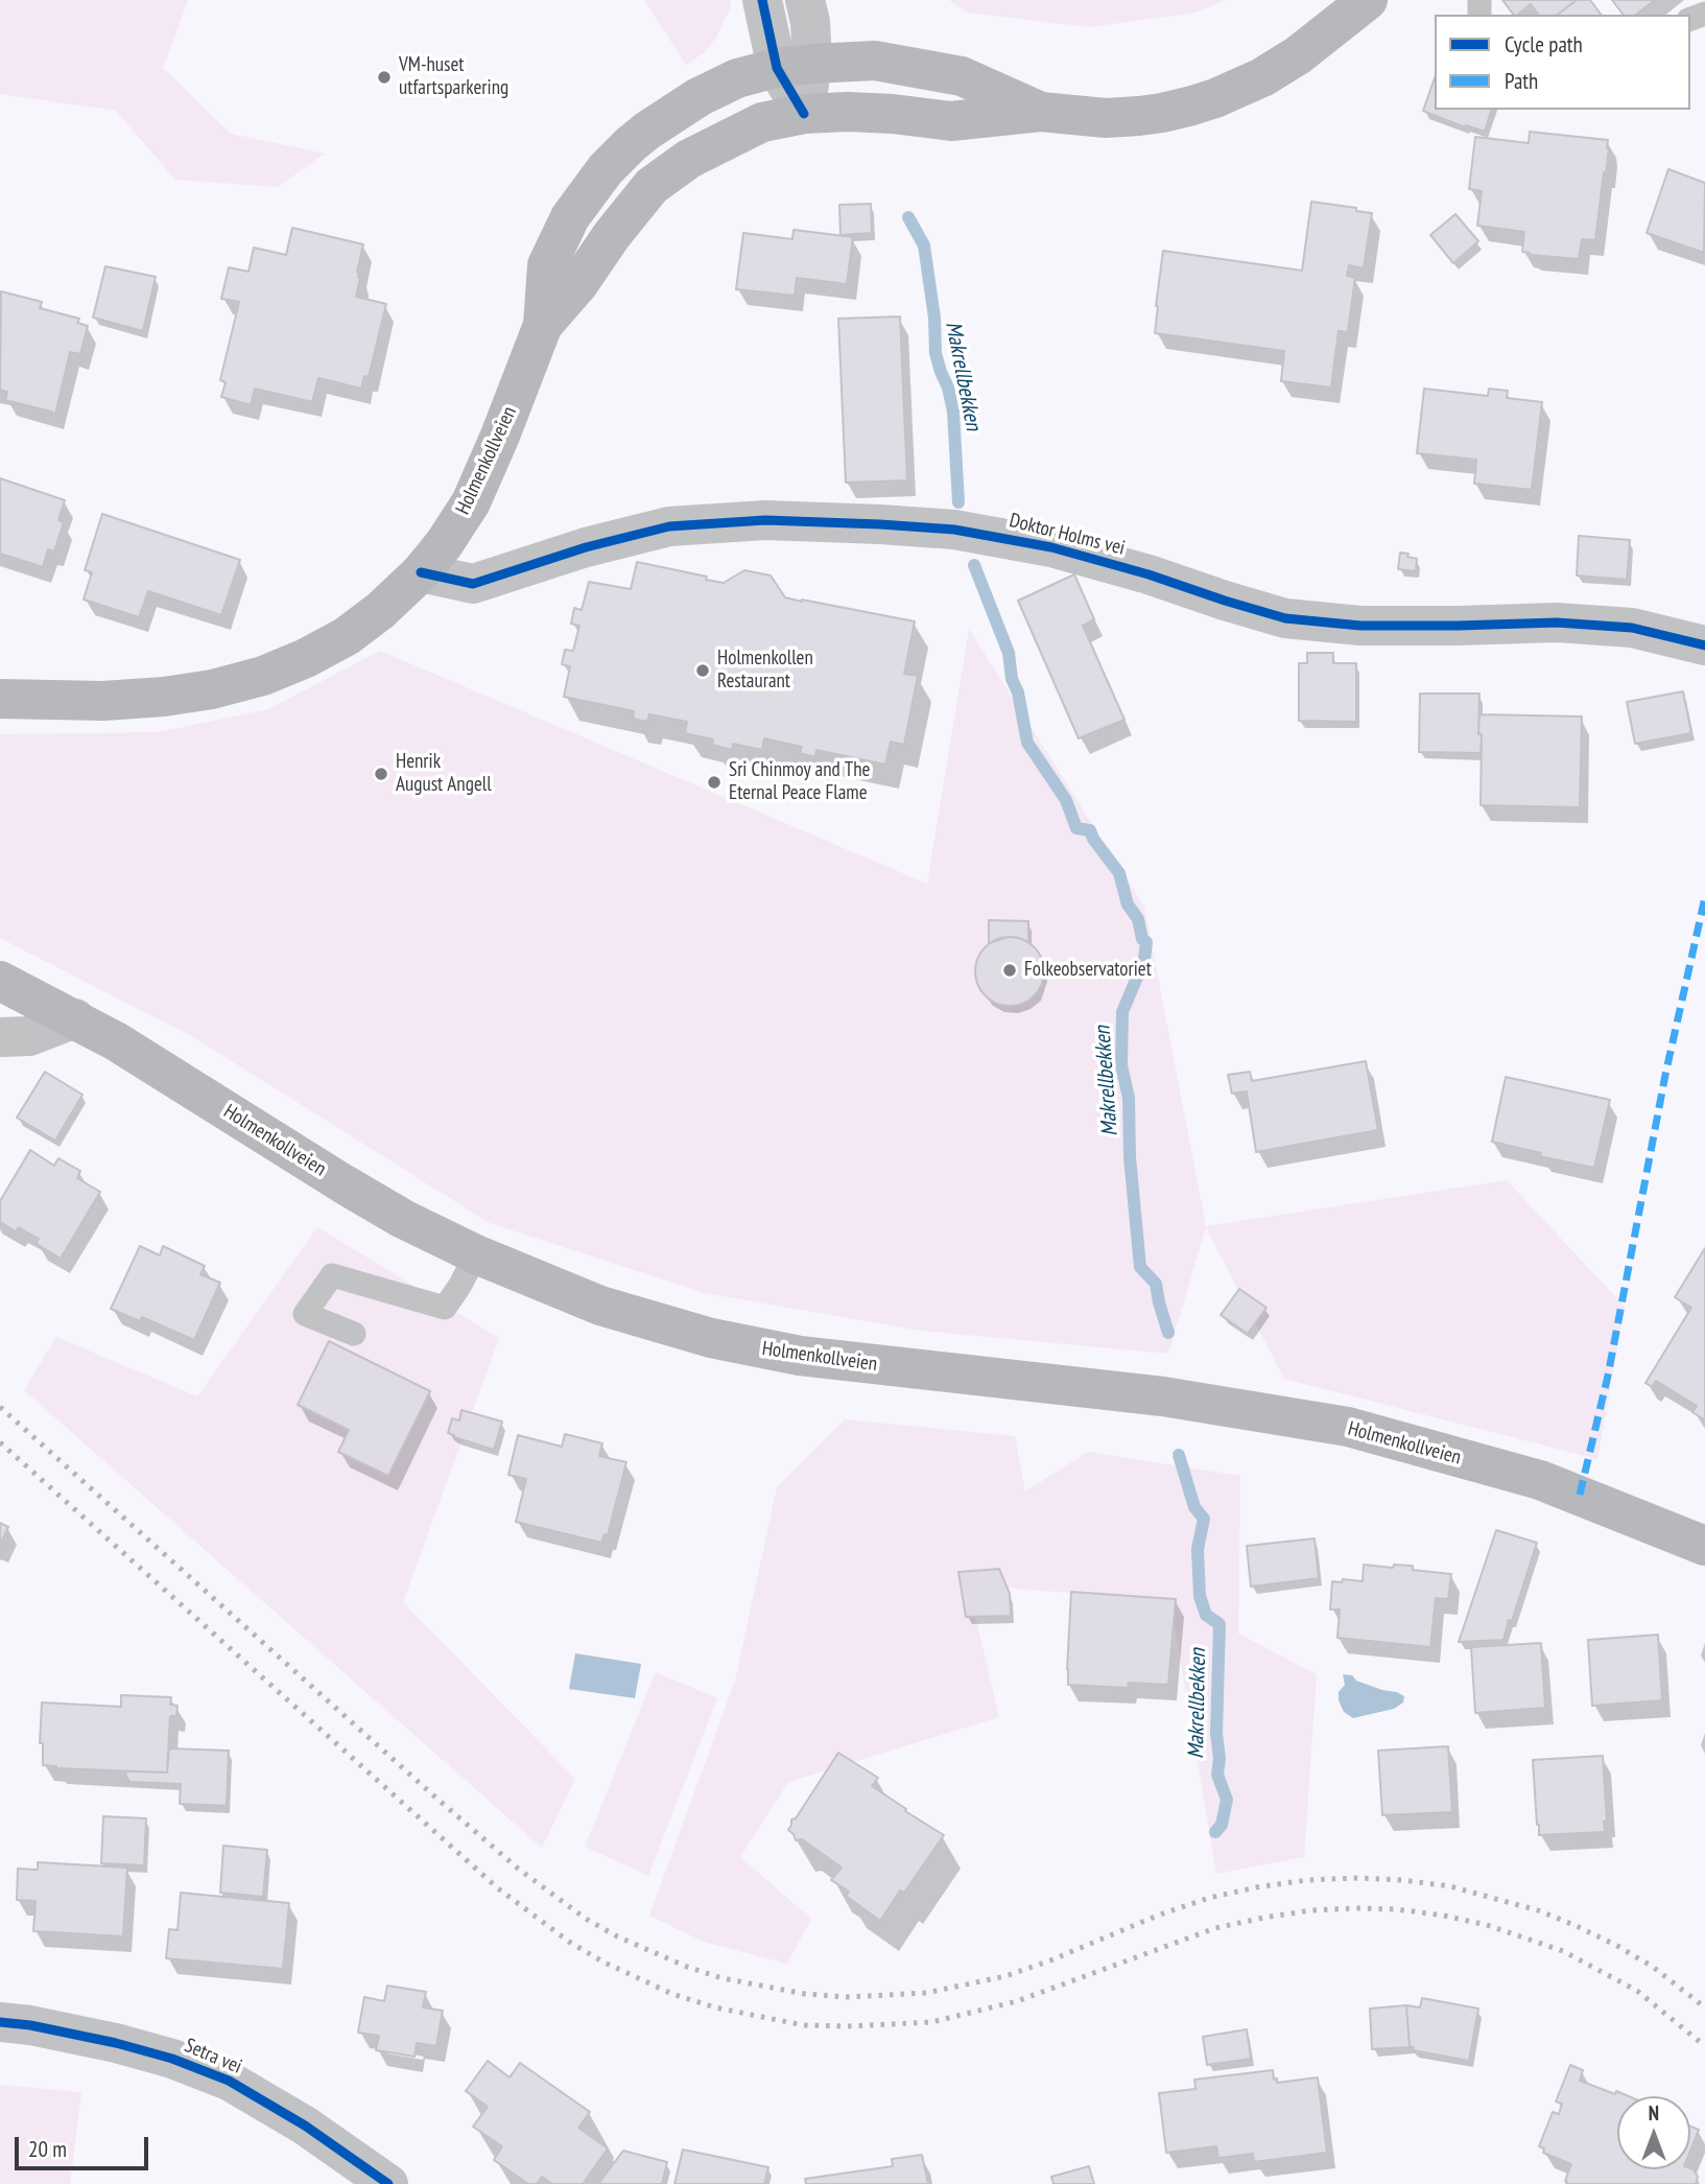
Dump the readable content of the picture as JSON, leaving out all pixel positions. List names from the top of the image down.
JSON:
{
  "streets": {
    "main road": ["Holmenkollveien"],
    "street": ["Doktor Holms vei", "Setra vei"]
  },
  "crossings": [
    ["Holmenkollveien", "Doktor Holms vei"]
  ],
  "water": ["Makrellbekken"],
  "places": [
    "VM-huset utfartsparkering",
    "Holmenkollen Restaurant",
    "Henrik August Angell",
    "Sri Chinmoy and The Eternal Peace Flame",
    "Folkeobservatoriet"
  ],
  "legend": ["Cycle path", "Path"],
  "scale_bar": "20 m",
  "north": "top"
}
